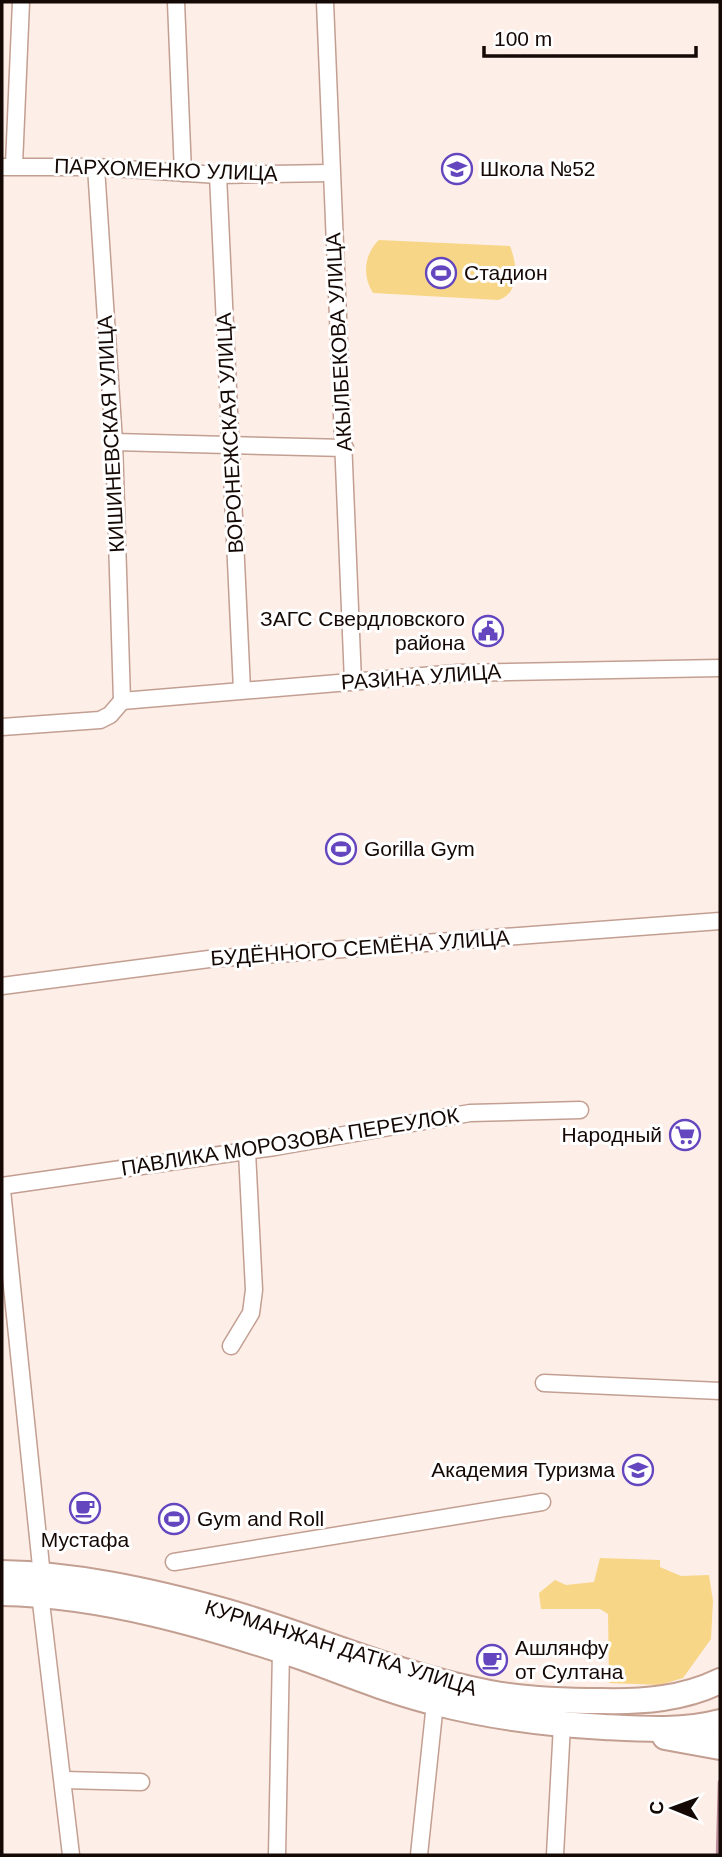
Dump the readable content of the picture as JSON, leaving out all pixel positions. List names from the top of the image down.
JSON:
{
  "streets": {
    "main road": ["КУРМАНЖАН ДАТКА УЛИЦА"],
    "street": [
      "ПАРХОМЕНКО УЛИЦА",
      "АКЫЛБЕКОВА УЛИЦА",
      "ВОРОНЕЖСКАЯ УЛИЦА",
      "КИШИНЕВСКАЯ УЛИЦА",
      "РАЗИНА УЛИЦА",
      "БУДЁННОГО СЕМЁНА УЛИЦА",
      "ПАВЛИКА МОРОЗОВА ПЕРЕУЛОК"
    ]
  },
  "crossings": [
    ["ПАРХОМЕНКО УЛИЦА", "АКЫЛБЕКОВА УЛИЦА"],
    ["ПАРХОМЕНКО УЛИЦА", "ВОРОНЕЖСКАЯ УЛИЦА"],
    ["ПАРХОМЕНКО УЛИЦА", "КИШИНЕВСКАЯ УЛИЦА"],
    ["АКЫЛБЕКОВА УЛИЦА", "РАЗИНА УЛИЦА"],
    ["ВОРОНЕЖСКАЯ УЛИЦА", "РАЗИНА УЛИЦА"],
    ["КИШИНЕВСКАЯ УЛИЦА", "РАЗИНА УЛИЦА"]
  ],
  "places": {
    "school or university": ["Школа №52", "Академия Туризма"],
    "sports": ["Стадион", "Gorilla Gym", "Gym and Roll"],
    "public building": ["ЗАГС Свердловского района"],
    "supermarket": ["Народный"],
    "cafe": ["Мустафа", "Ашлянфу от Султана"]
  },
  "scale_bar": "100 m",
  "north": "left"
}
